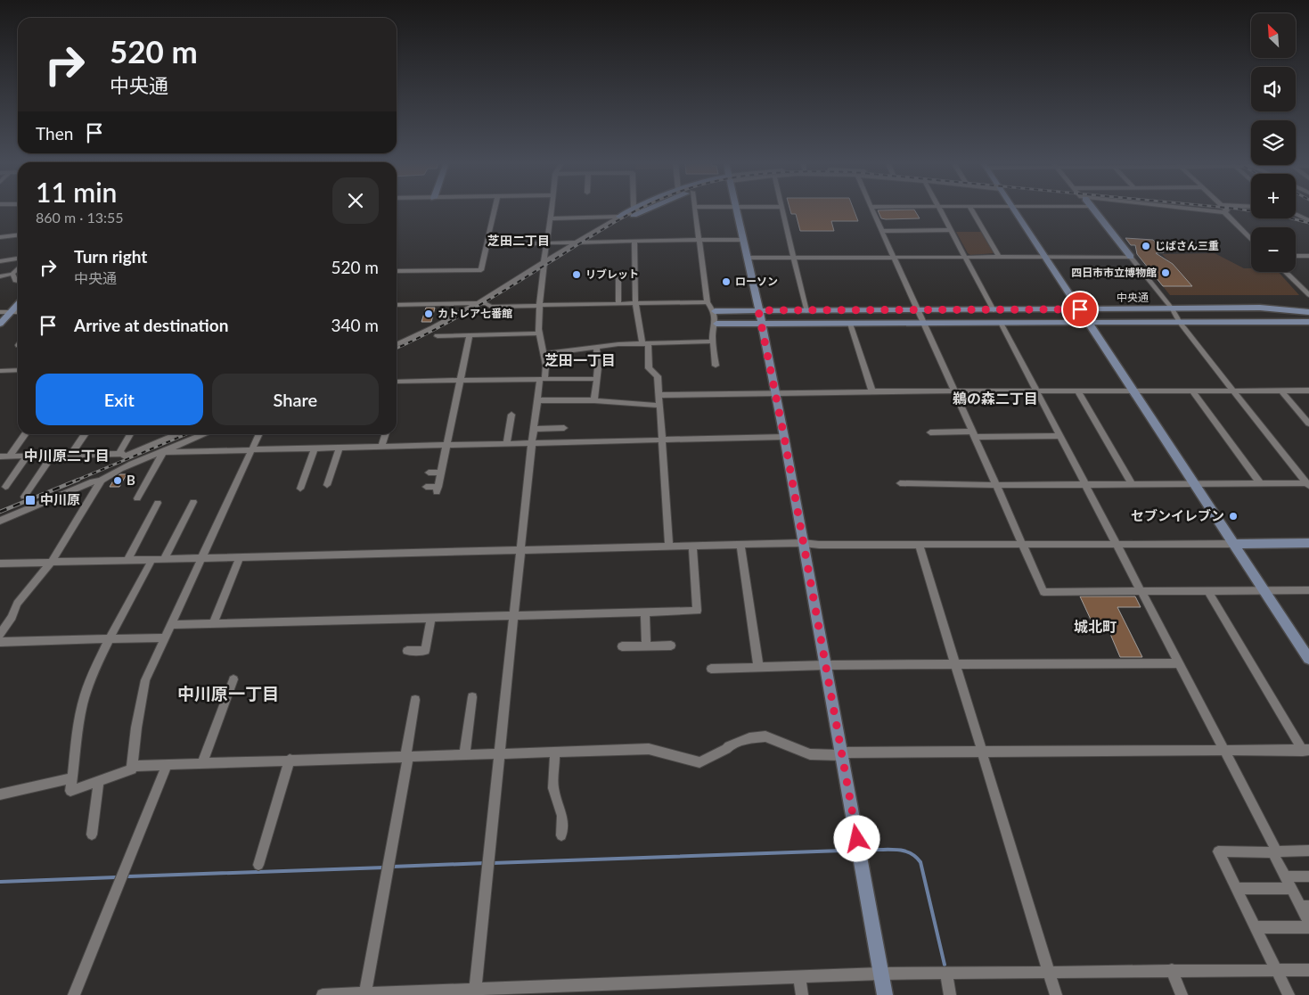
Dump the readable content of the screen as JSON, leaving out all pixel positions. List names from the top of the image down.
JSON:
{
  "streets": {
    "street": ["中央通"]
  },
  "districts": [
    "芝田二丁目",
    "芝田一丁目",
    "鵜の森二丁目",
    "中川原二丁目",
    "城北町",
    "中川原一丁目"
  ],
  "places": {
    "other": [
      "じばさん三重",
      "四日市市立博物館",
      "リブレット",
      "ローソン",
      "カトレア七番館",
      "B",
      "セブンイレブン"
    ],
    "transit": ["中川原"]
  },
  "north": "top left",
  "page": {
    "map_buttons": ["+", "−"],
    "turn": ["520 m", "中央通"],
    "then": "Then",
    "heading": ["11 min", "860 m · 13:55"],
    "list": [
      {
        "name": "Turn right",
        "note": "中央通",
        "value": "520 m"
      },
      {
        "name": "Arrive at destination",
        "value": "340 m"
      }
    ],
    "buttons": ["Exit", "Share"]
  }
}
